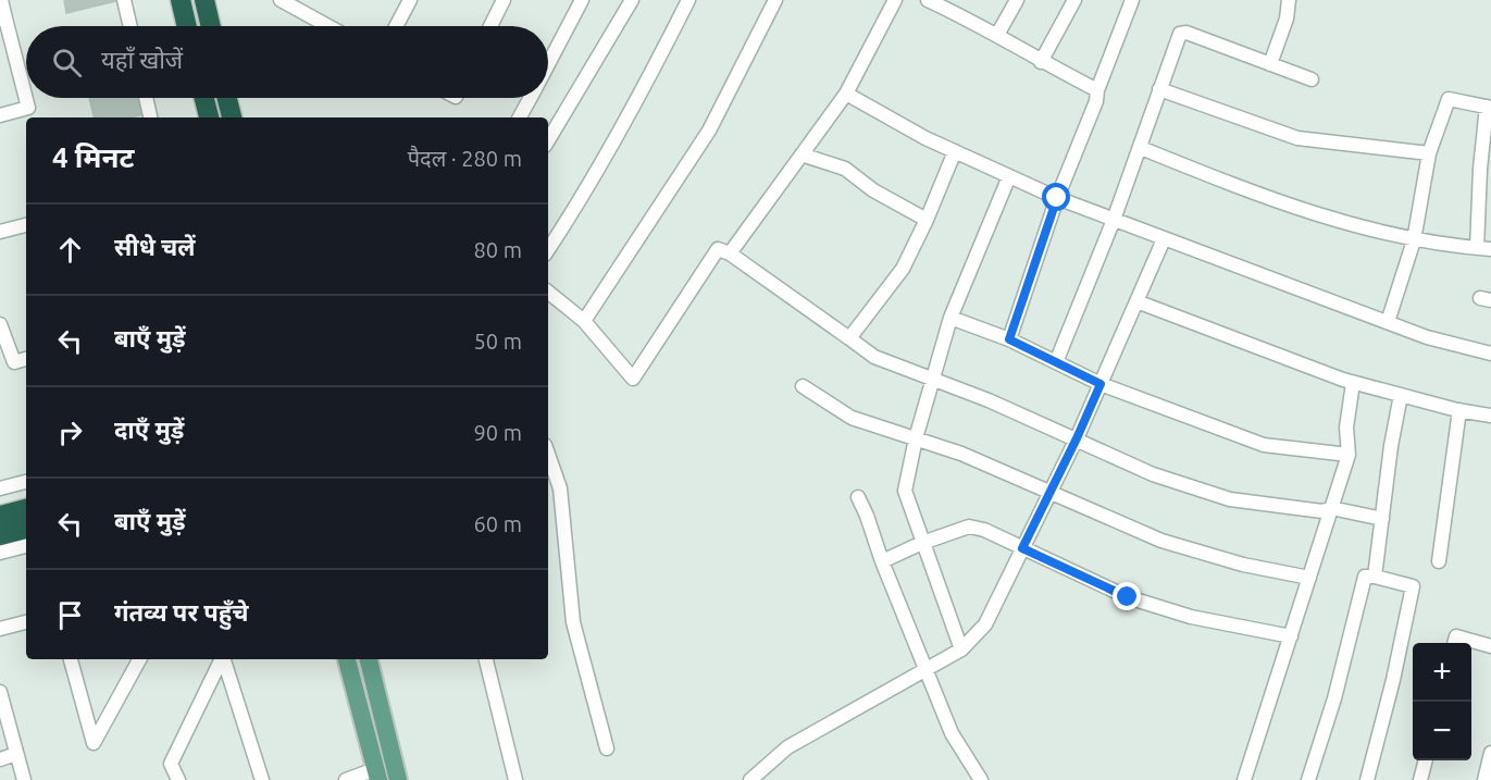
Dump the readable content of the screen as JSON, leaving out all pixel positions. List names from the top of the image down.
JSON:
{
  "page": {
    "search": "यहाँ खोजें",
    "heading": ["4 मिनट", "पैदल · 280 m"],
    "list": [
      ["सीधे चलें", "80 m"],
      ["बाएँ मुड़ें", "50 m"],
      ["दाएँ मुड़ें", "90 m"],
      ["बाएँ मुड़ें", "60 m"],
      "गंतव्य पर पहुँचे"
    ],
    "map_buttons": ["+", "−"]
  }
}
